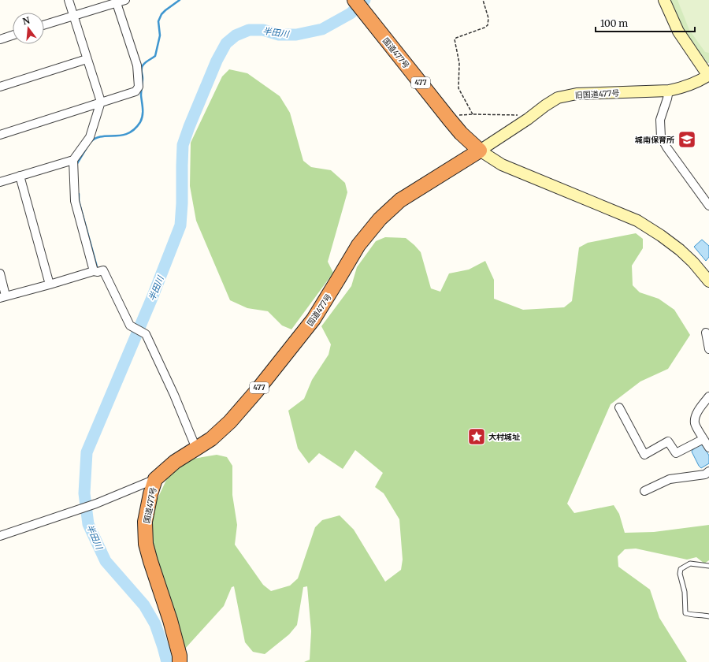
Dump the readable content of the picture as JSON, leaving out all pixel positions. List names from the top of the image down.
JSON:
{
  "streets": {
    "highway": ["国道477号", "477"],
    "street": ["旧国道477号"]
  },
  "crossings": [
    ["国道477号", "旧国道477号"]
  ],
  "water": ["半田川"],
  "places": {
    "school or university": ["城南保育所"],
    "place": ["大村城址"]
  },
  "scale_bar": "100 m",
  "north": "top"
}
